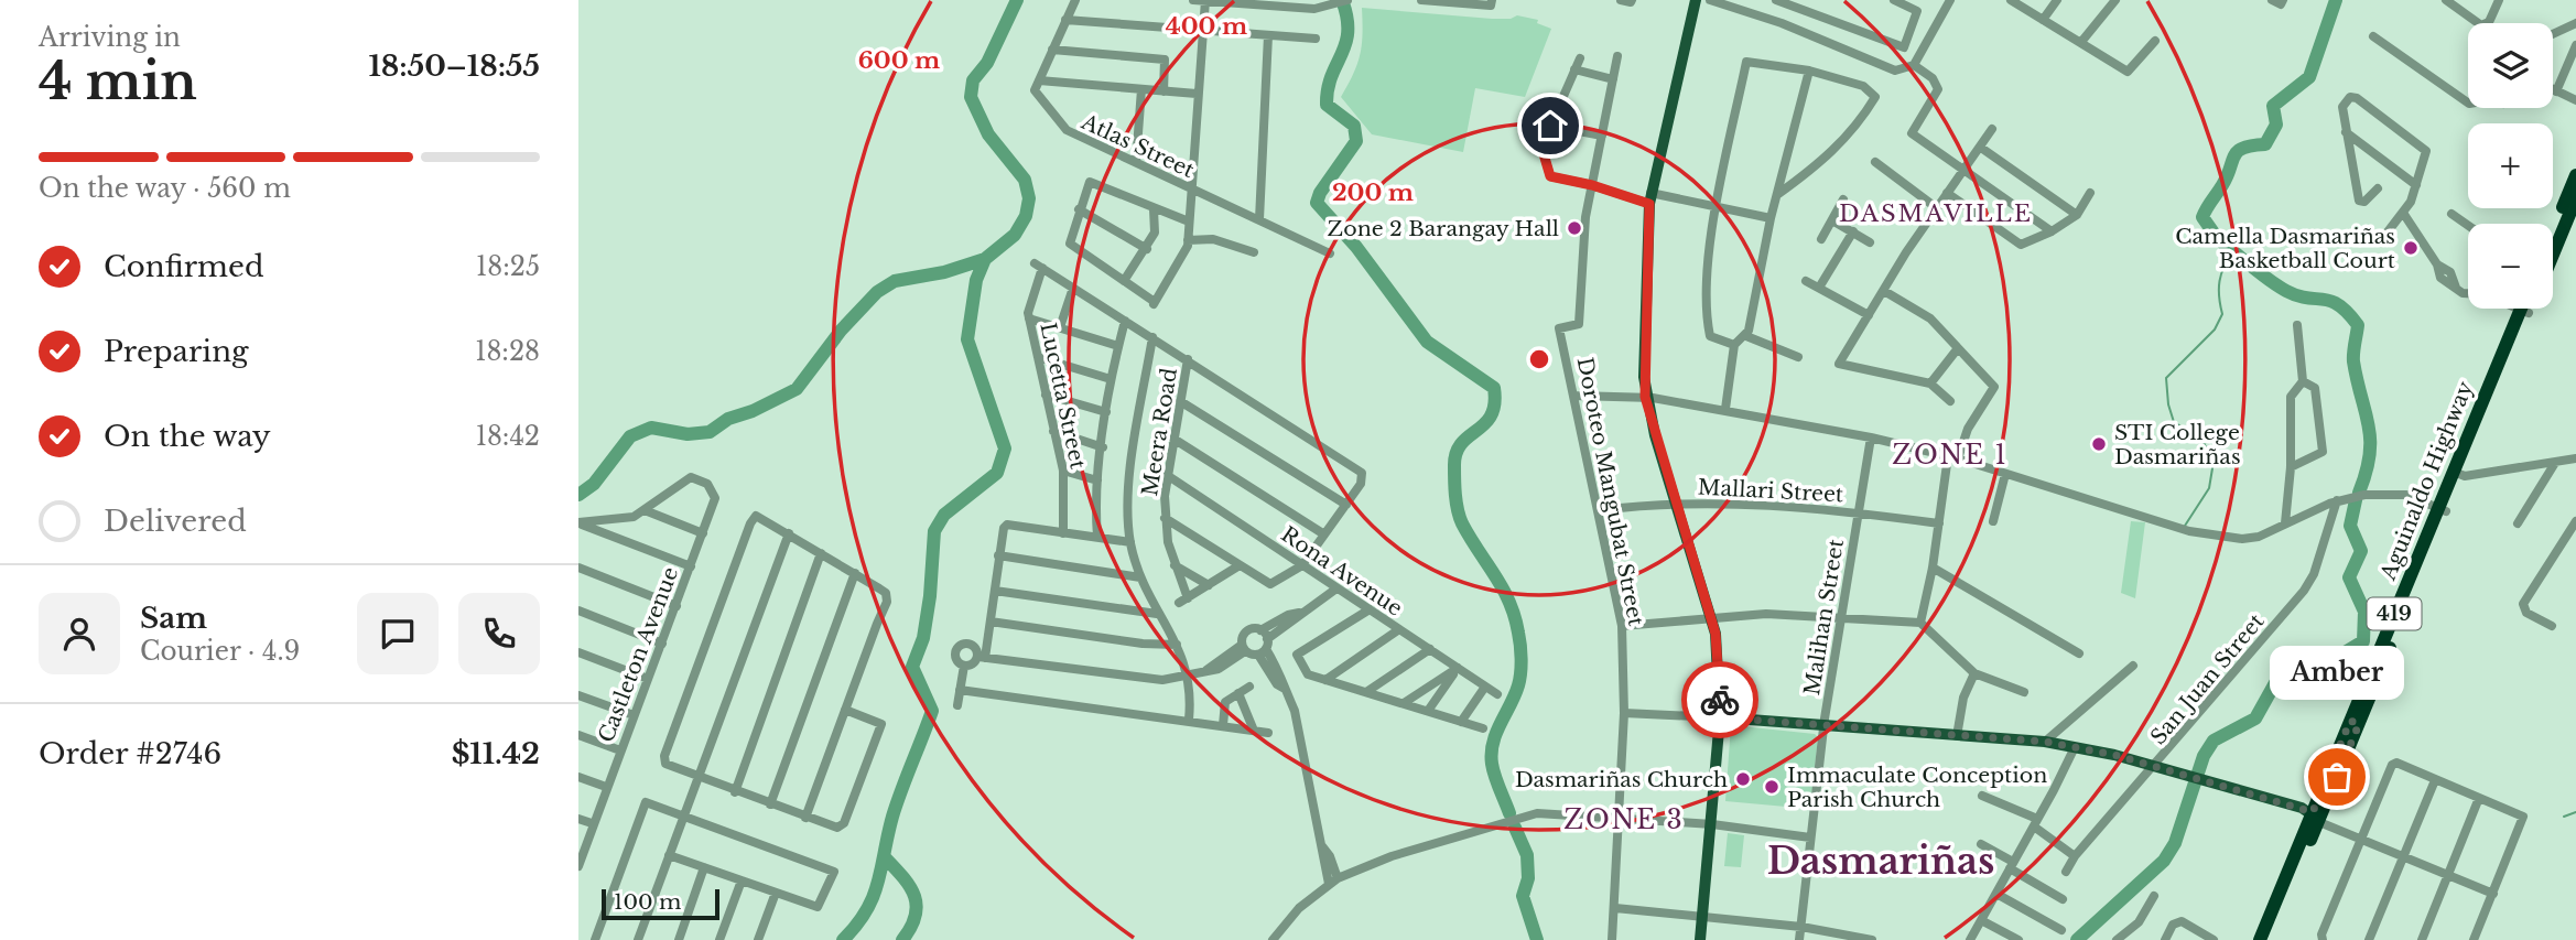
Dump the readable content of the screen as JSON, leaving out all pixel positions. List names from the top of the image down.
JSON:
{
  "streets": {
    "highway": ["Aguinaldo Highway", "419"],
    "street": [
      "Atlas Street",
      "Lucetta Street",
      "Meera Road",
      "Mallari Street",
      "Doroteo Mangubat Street",
      "Rona Avenue",
      "Malihan Street",
      "Castleton Avenue",
      "San Juan Street"
    ]
  },
  "crossings": [
    ["Meera Road", "Rona Avenue"],
    ["Mallari Street", "Doroteo Mangubat Street"],
    ["Mallari Street", "Malihan Street"]
  ],
  "districts": [
    "DASMAVILLE",
    "ZONE 1",
    "ZONE 3",
    "Dasmariñas"
  ],
  "places": [
    "Zone 2 Barangay Hall",
    "Camella Dasmariñas Basketball Court",
    "STI College Dasmariñas",
    "Amber",
    "Dasmariñas Church",
    "Immaculate Conception Parish Church"
  ],
  "scale_bar": "100 m",
  "page": {
    "heading": ["4 min", "Arriving in", "18:50–18:55"],
    "panel": [
      "Sam",
      "Courier · 4.9",
      "Order #2746",
      "$11.42"
    ],
    "map_buttons": ["+", "−"],
    "bar": "On the way · 560 m",
    "list": [
      ["Confirmed", "18:25"],
      ["Preparing", "18:28"],
      ["On the way", "18:42"],
      "Delivered"
    ],
    "bubble": "Amber",
    "scale": "100 m"
  },
  "rings": ["400 m", "600 m", "200 m"]
}
